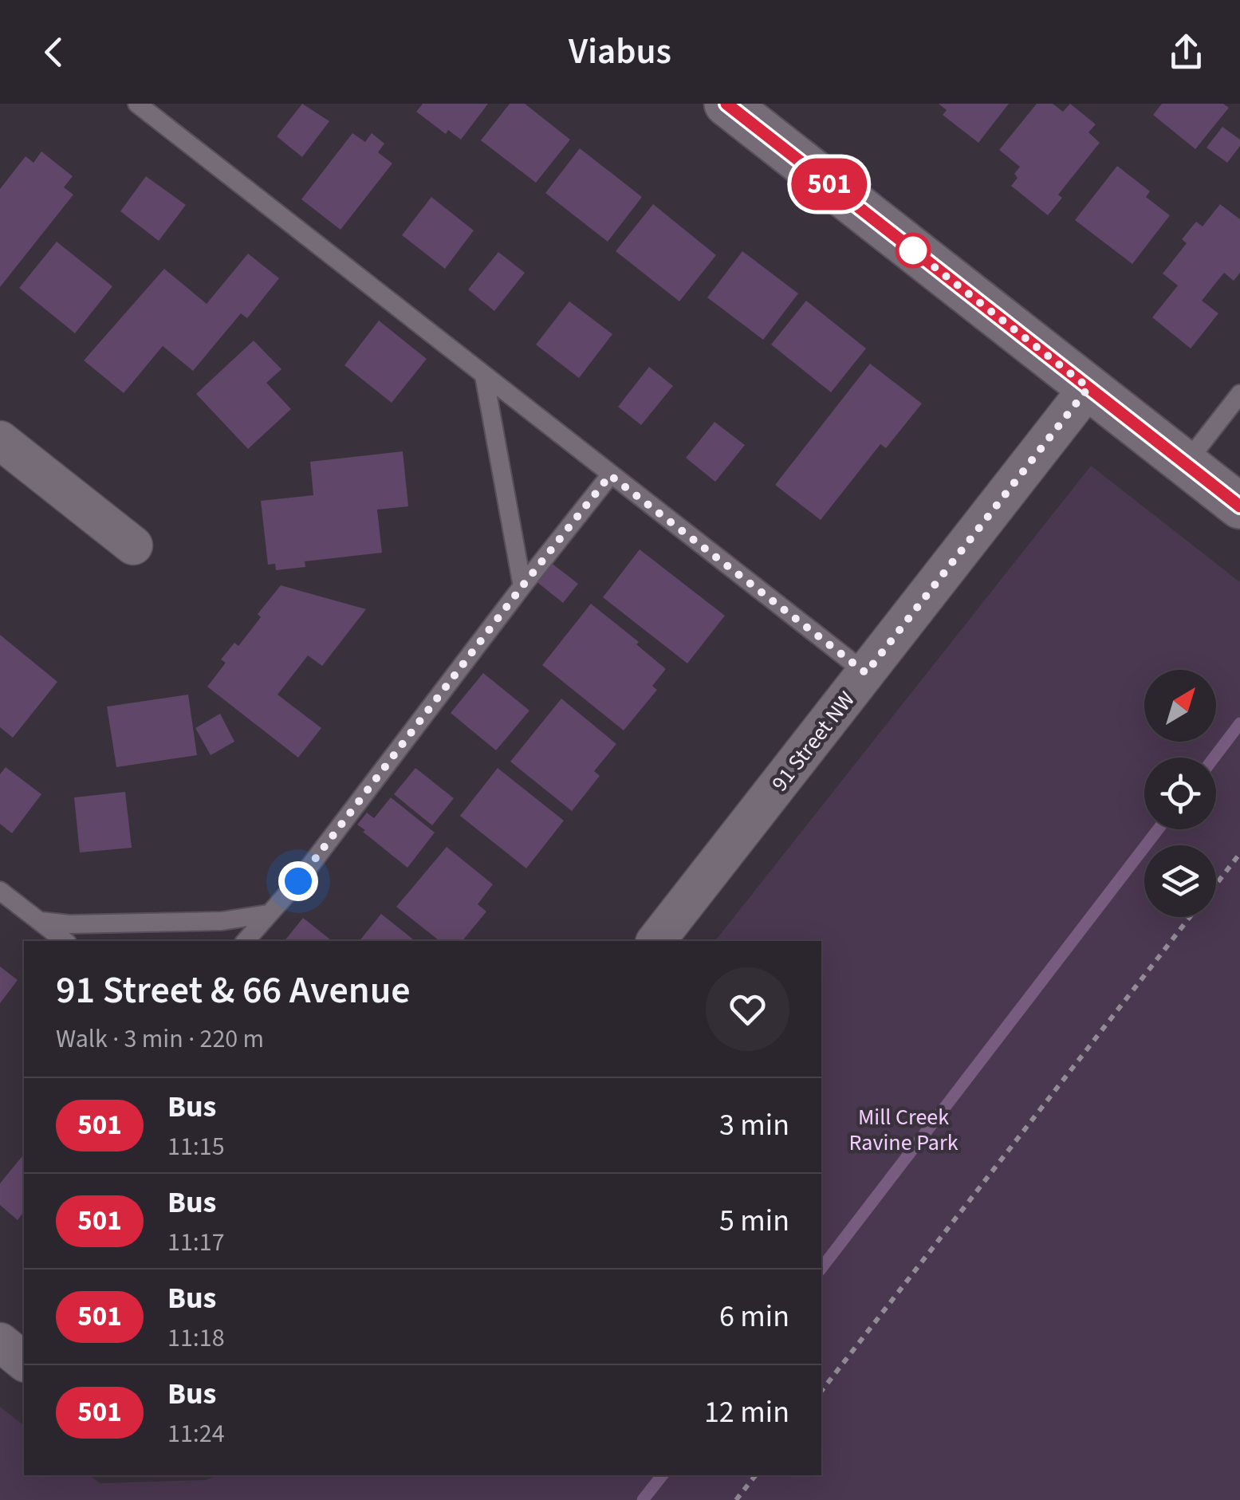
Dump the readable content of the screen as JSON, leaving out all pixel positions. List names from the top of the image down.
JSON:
{
  "streets": {
    "street": ["91 Street NW"]
  },
  "parks": ["Mill Creek Ravine Park"],
  "lines": ["bus line 501"],
  "north": "top right",
  "page": {
    "header": "Viabus",
    "on_map": "501",
    "heading": ["91 Street & 66 Avenue", "Walk · 3 min · 220 m"],
    "list": [
      {
        "mark": "501",
        "name": "Bus",
        "note": "11:15",
        "value": "3 min"
      },
      {
        "mark": "501",
        "name": "Bus",
        "note": "11:17",
        "value": "5 min"
      },
      {
        "mark": "501",
        "name": "Bus",
        "note": "11:18",
        "value": "6 min"
      },
      {
        "mark": "501",
        "name": "Bus",
        "note": "11:24",
        "value": "12 min"
      }
    ]
  }
}
